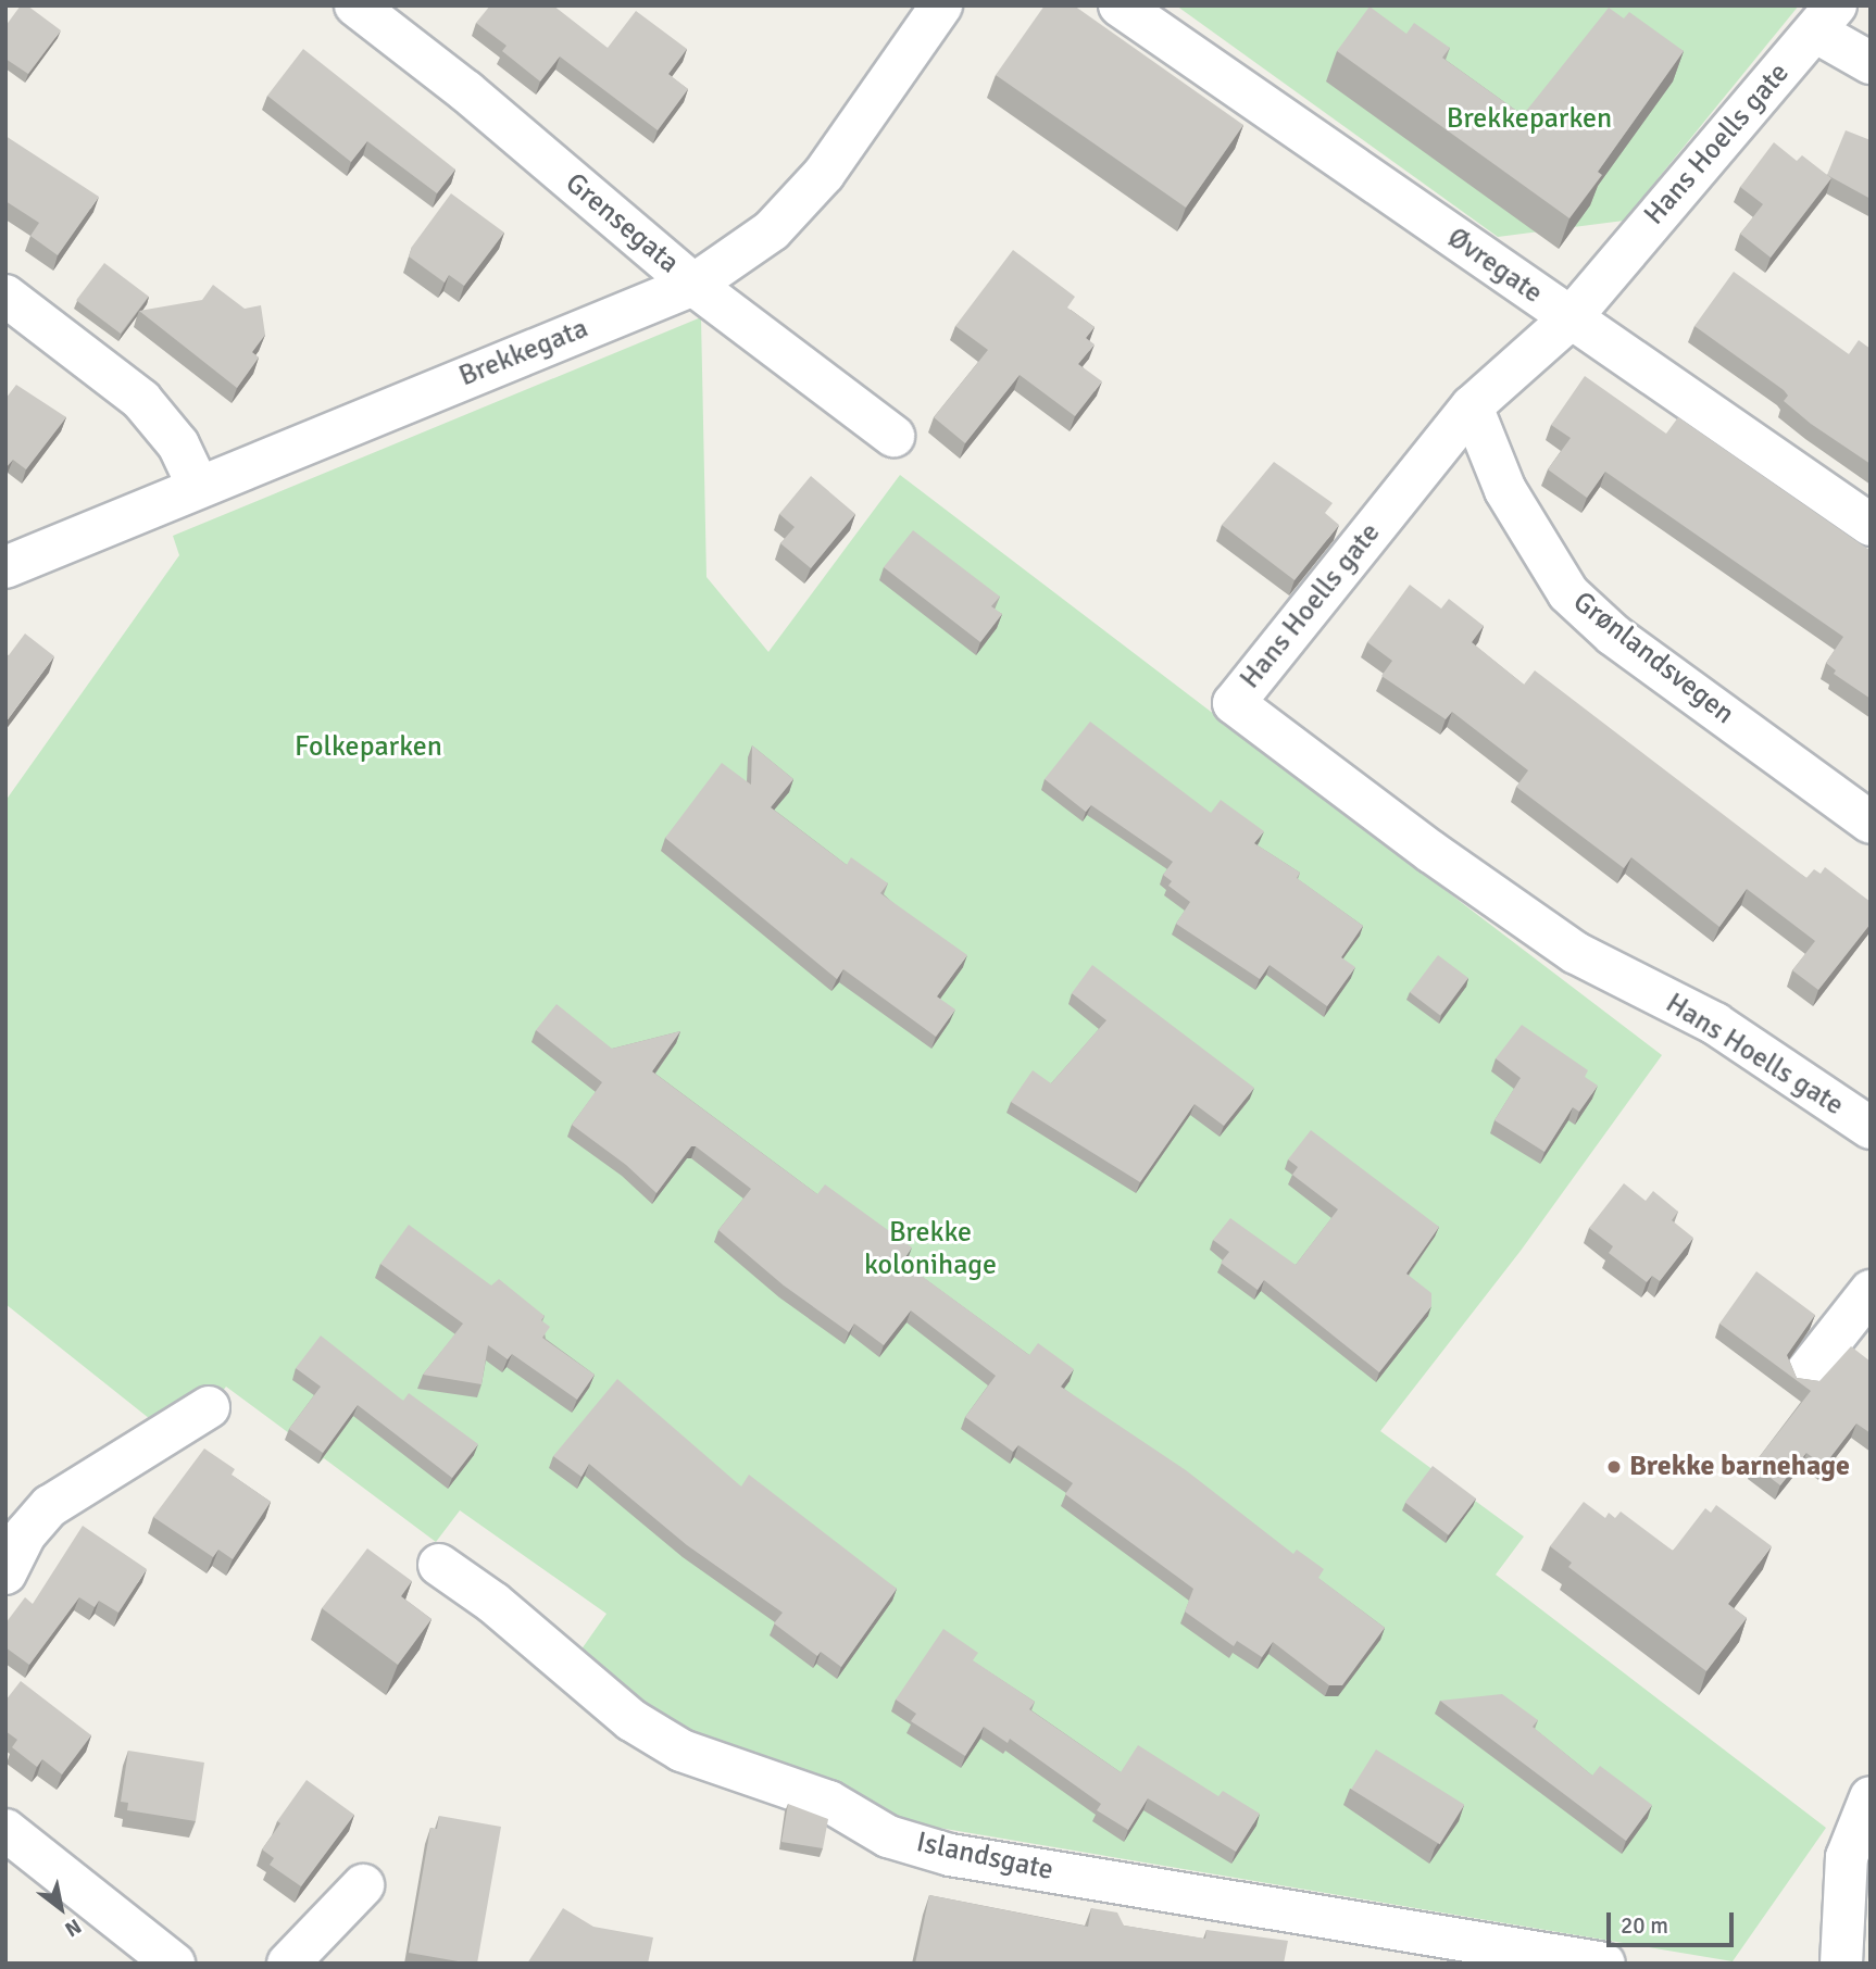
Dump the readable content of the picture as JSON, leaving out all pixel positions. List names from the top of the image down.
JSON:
{
  "streets": {
    "street": [
      "Hans Hoells gate",
      "Grensegata",
      "Øvregate",
      "Brekkegata",
      "Grønlandsvegen",
      "Islandsgate"
    ]
  },
  "crossings": [
    ["Hans Hoells gate", "Øvregate"],
    ["Hans Hoells gate", "Grønlandsvegen"],
    ["Grensegata", "Brekkegata"]
  ],
  "parks": ["Brekkeparken", "Folkeparken", "Brekke kolonihage"],
  "places": ["Brekke barnehage"],
  "scale_bar": "20 m",
  "north": "bottom right"
}
